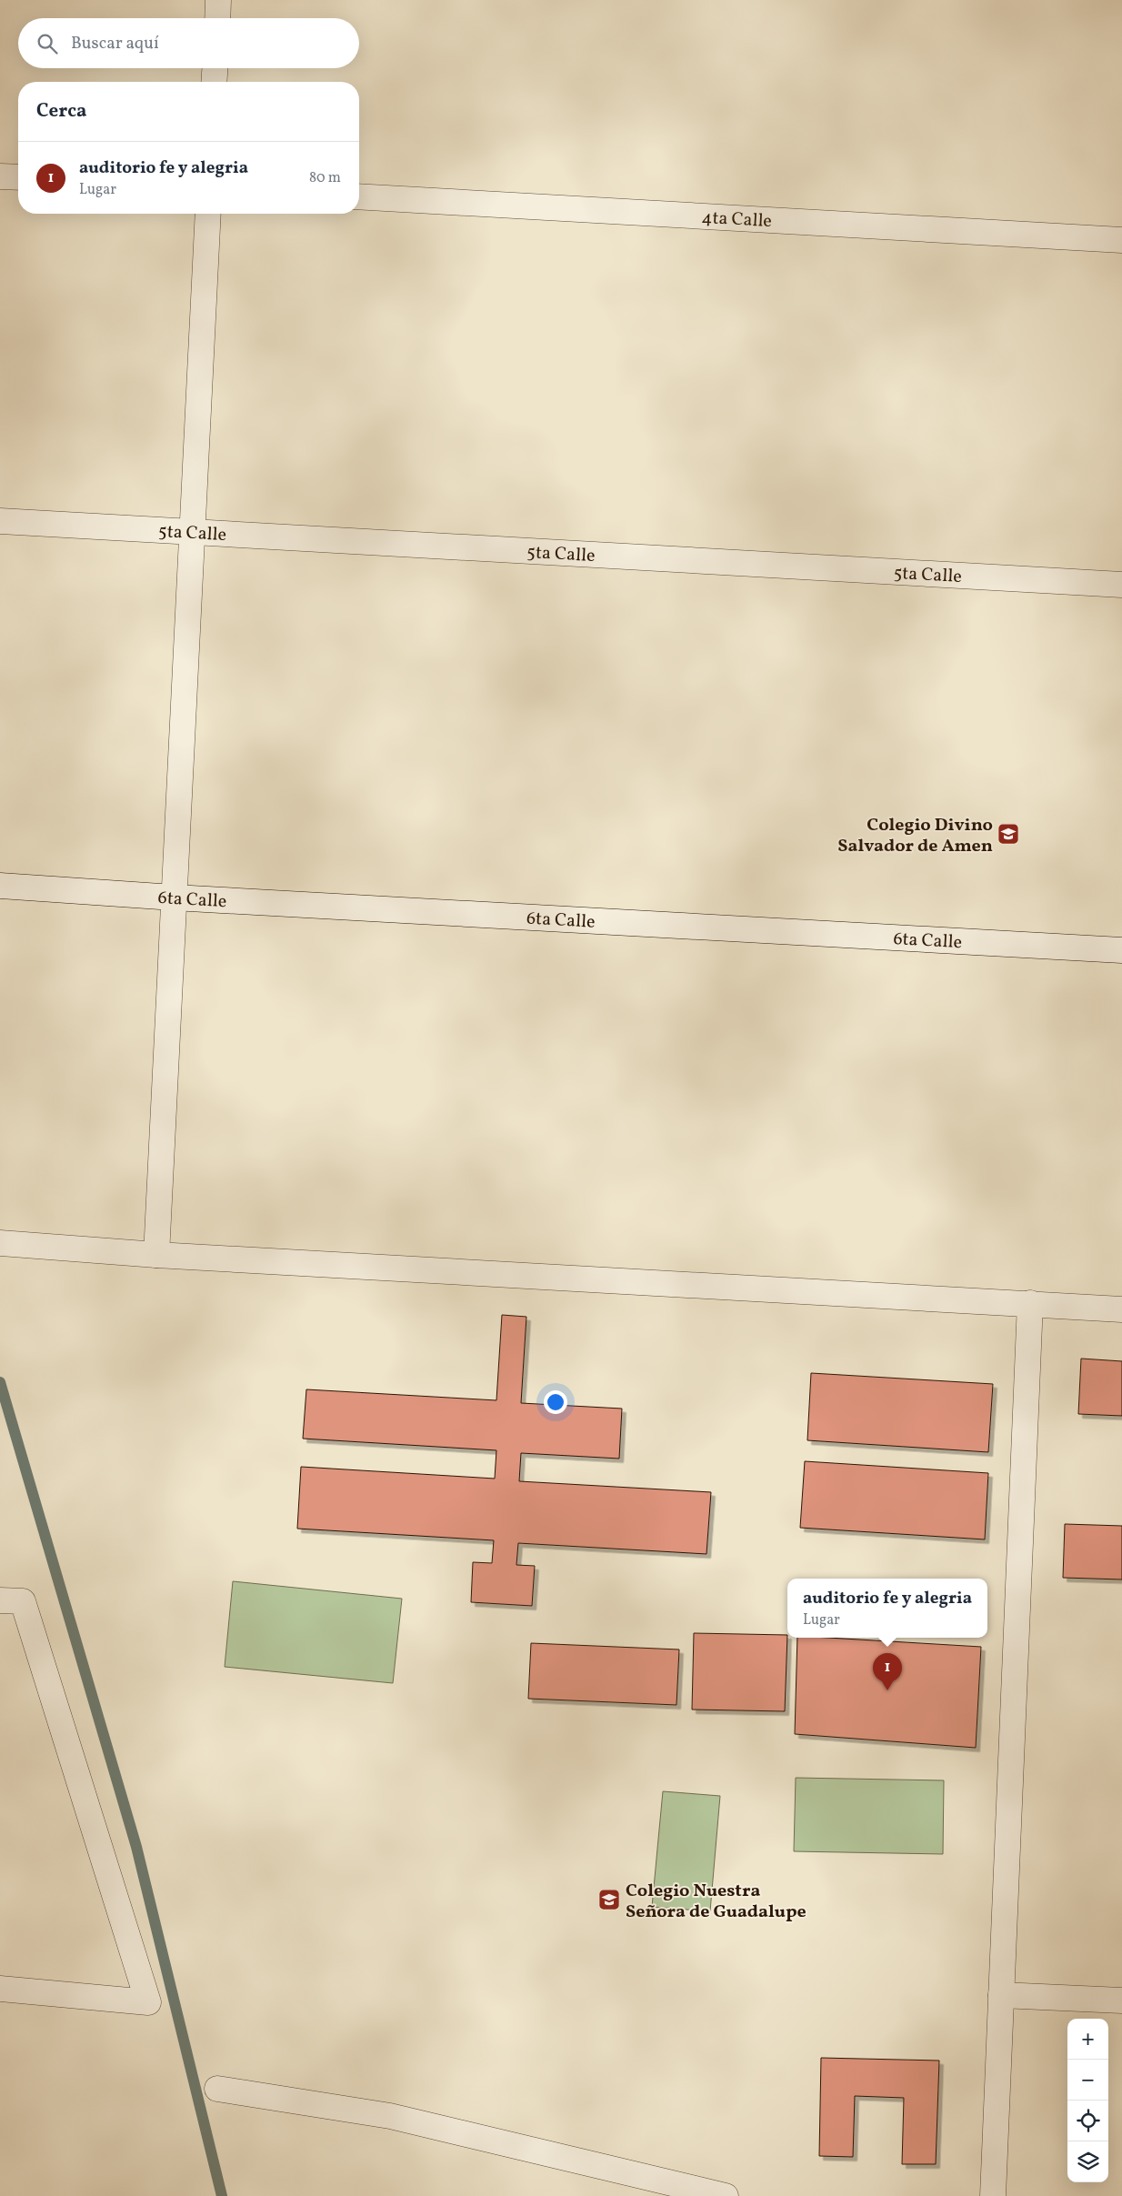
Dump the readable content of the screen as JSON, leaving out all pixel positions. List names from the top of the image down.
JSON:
{
  "streets": {
    "street": ["4ta Calle", "5ta Calle", "6ta Calle"]
  },
  "places": {
    "school or university": ["Colegio Divino Salvador de Amen", "Colegio Nuestra Señora de Guadalupe"]
  },
  "page": {
    "search": "Buscar aquí",
    "heading": "Cerca",
    "list": [
      {
        "mark": "1",
        "name": "auditorio fe y alegria",
        "note": "Lugar",
        "value": "80 m"
      }
    ],
    "popup": ["auditorio fe y alegria", "Lugar"],
    "pins": "1",
    "map_buttons": ["+", "−"]
  }
}
